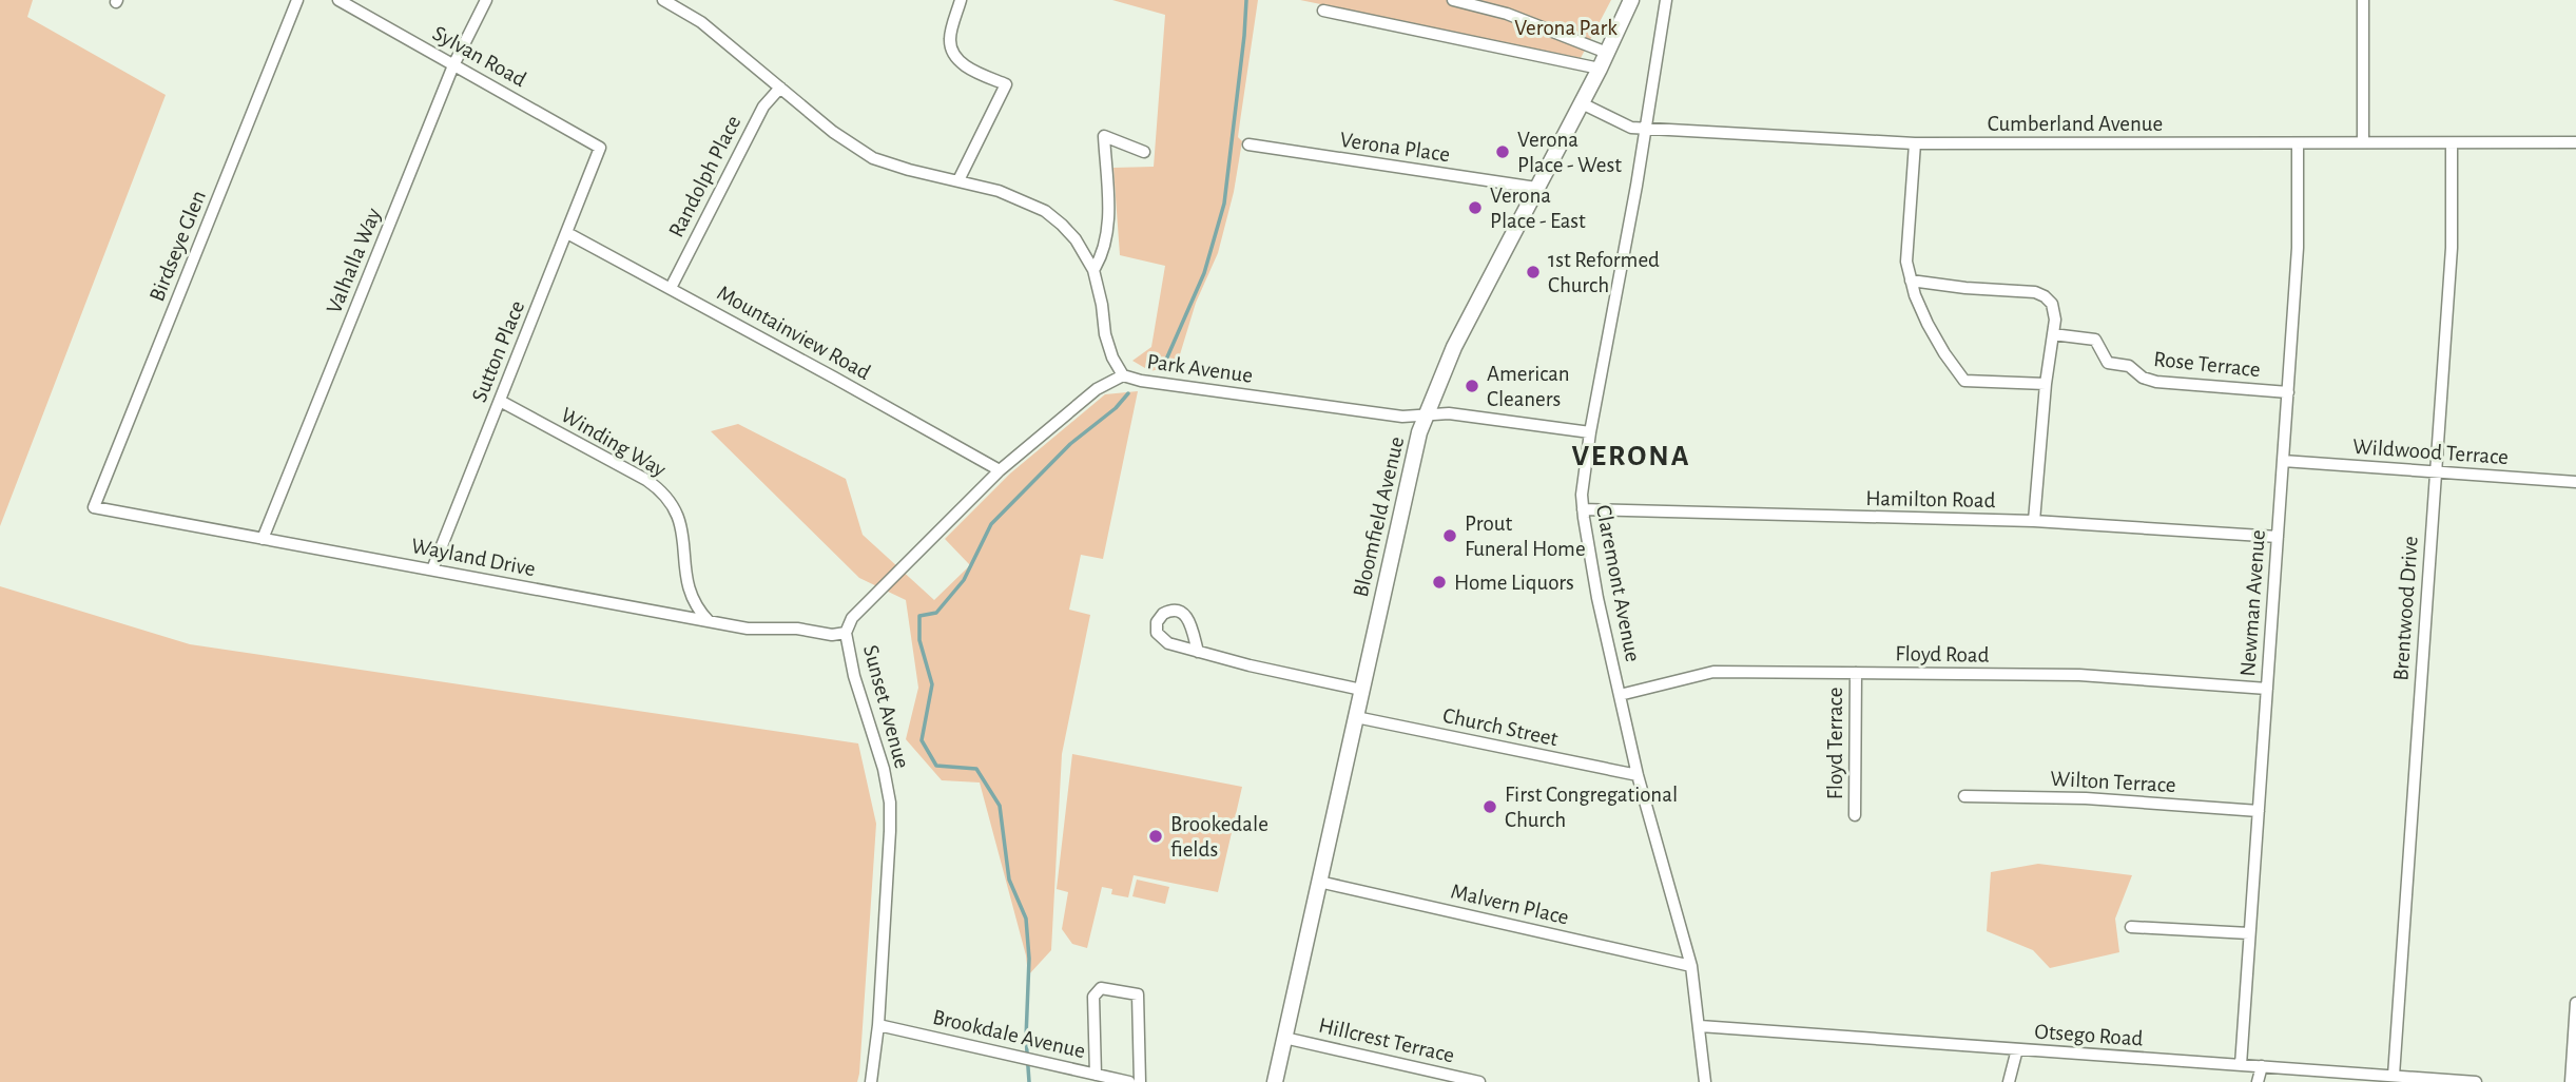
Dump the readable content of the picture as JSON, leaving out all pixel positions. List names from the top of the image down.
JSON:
{
  "streets": {
    "main road": ["Bloomfield Avenue"],
    "street": [
      "Sylvan Road",
      "Cumberland Avenue",
      "Verona Place",
      "Randolph Place",
      "Birdseye Glen",
      "Valhalla Way",
      "Mountainview Road",
      "Sutton Place",
      "Rose Terrace",
      "Park Avenue",
      "Winding Way",
      "Wildwood Terrace",
      "Hamilton Road",
      "Wayland Drive",
      "Claremont Avenue",
      "Newman Avenue",
      "Brentwood Drive",
      "Floyd Road",
      "Sunset Avenue",
      "Church Street",
      "Floyd Terrace",
      "Wilton Terrace",
      "Malvern Place",
      "Brookdale Avenue",
      "Otsego Road",
      "Hillcrest Terrace"
    ]
  },
  "crossings": [
    ["Sylvan Road", "Valhalla Way"],
    ["Sylvan Road", "Sutton Place"],
    ["Cumberland Avenue", "Bloomfield Avenue"],
    ["Cumberland Avenue", "Claremont Avenue"],
    ["Cumberland Avenue", "Newman Avenue"],
    ["Cumberland Avenue", "Brentwood Drive"],
    ["Verona Place", "Bloomfield Avenue"],
    ["Randolph Place", "Mountainview Road"],
    ["Randolph Place", "Park Avenue"],
    ["Birdseye Glen", "Wayland Drive"],
    ["Valhalla Way", "Wayland Drive"],
    ["Mountainview Road", "Sutton Place"],
    ["Mountainview Road", "Sunset Avenue"],
    ["Sutton Place", "Winding Way"],
    ["Sutton Place", "Wayland Drive"],
    ["Rose Terrace", "Newman Avenue"],
    ["Park Avenue", "Bloomfield Avenue"],
    ["Park Avenue", "Claremont Avenue"],
    ["Park Avenue", "Sunset Avenue"],
    ["Winding Way", "Wayland Drive"],
    ["Wildwood Terrace", "Newman Avenue"],
    ["Wildwood Terrace", "Brentwood Drive"],
    ["Hamilton Road", "Claremont Avenue"],
    ["Hamilton Road", "Newman Avenue"],
    ["Bloomfield Avenue", "Church Street"],
    ["Bloomfield Avenue", "Malvern Place"],
    ["Bloomfield Avenue", "Hillcrest Terrace"],
    ["Wayland Drive", "Sunset Avenue"],
    ["Claremont Avenue", "Floyd Road"],
    ["Claremont Avenue", "Church Street"],
    ["Claremont Avenue", "Malvern Place"],
    ["Claremont Avenue", "Otsego Road"],
    ["Newman Avenue", "Floyd Road"],
    ["Newman Avenue", "Wilton Terrace"],
    ["Newman Avenue", "Otsego Road"],
    ["Brentwood Drive", "Otsego Road"],
    ["Floyd Road", "Floyd Terrace"],
    ["Sunset Avenue", "Brookdale Avenue"]
  ],
  "districts": ["VERONA"],
  "parks": ["Verona Park"],
  "places": [
    "Verona Place - West",
    "Verona Place - East",
    "1st Reformed Church",
    "American Cleaners",
    "Prout Funeral Home",
    "Home Liquors",
    "First Congregational Church",
    "Brookedale fields"
  ]
}
